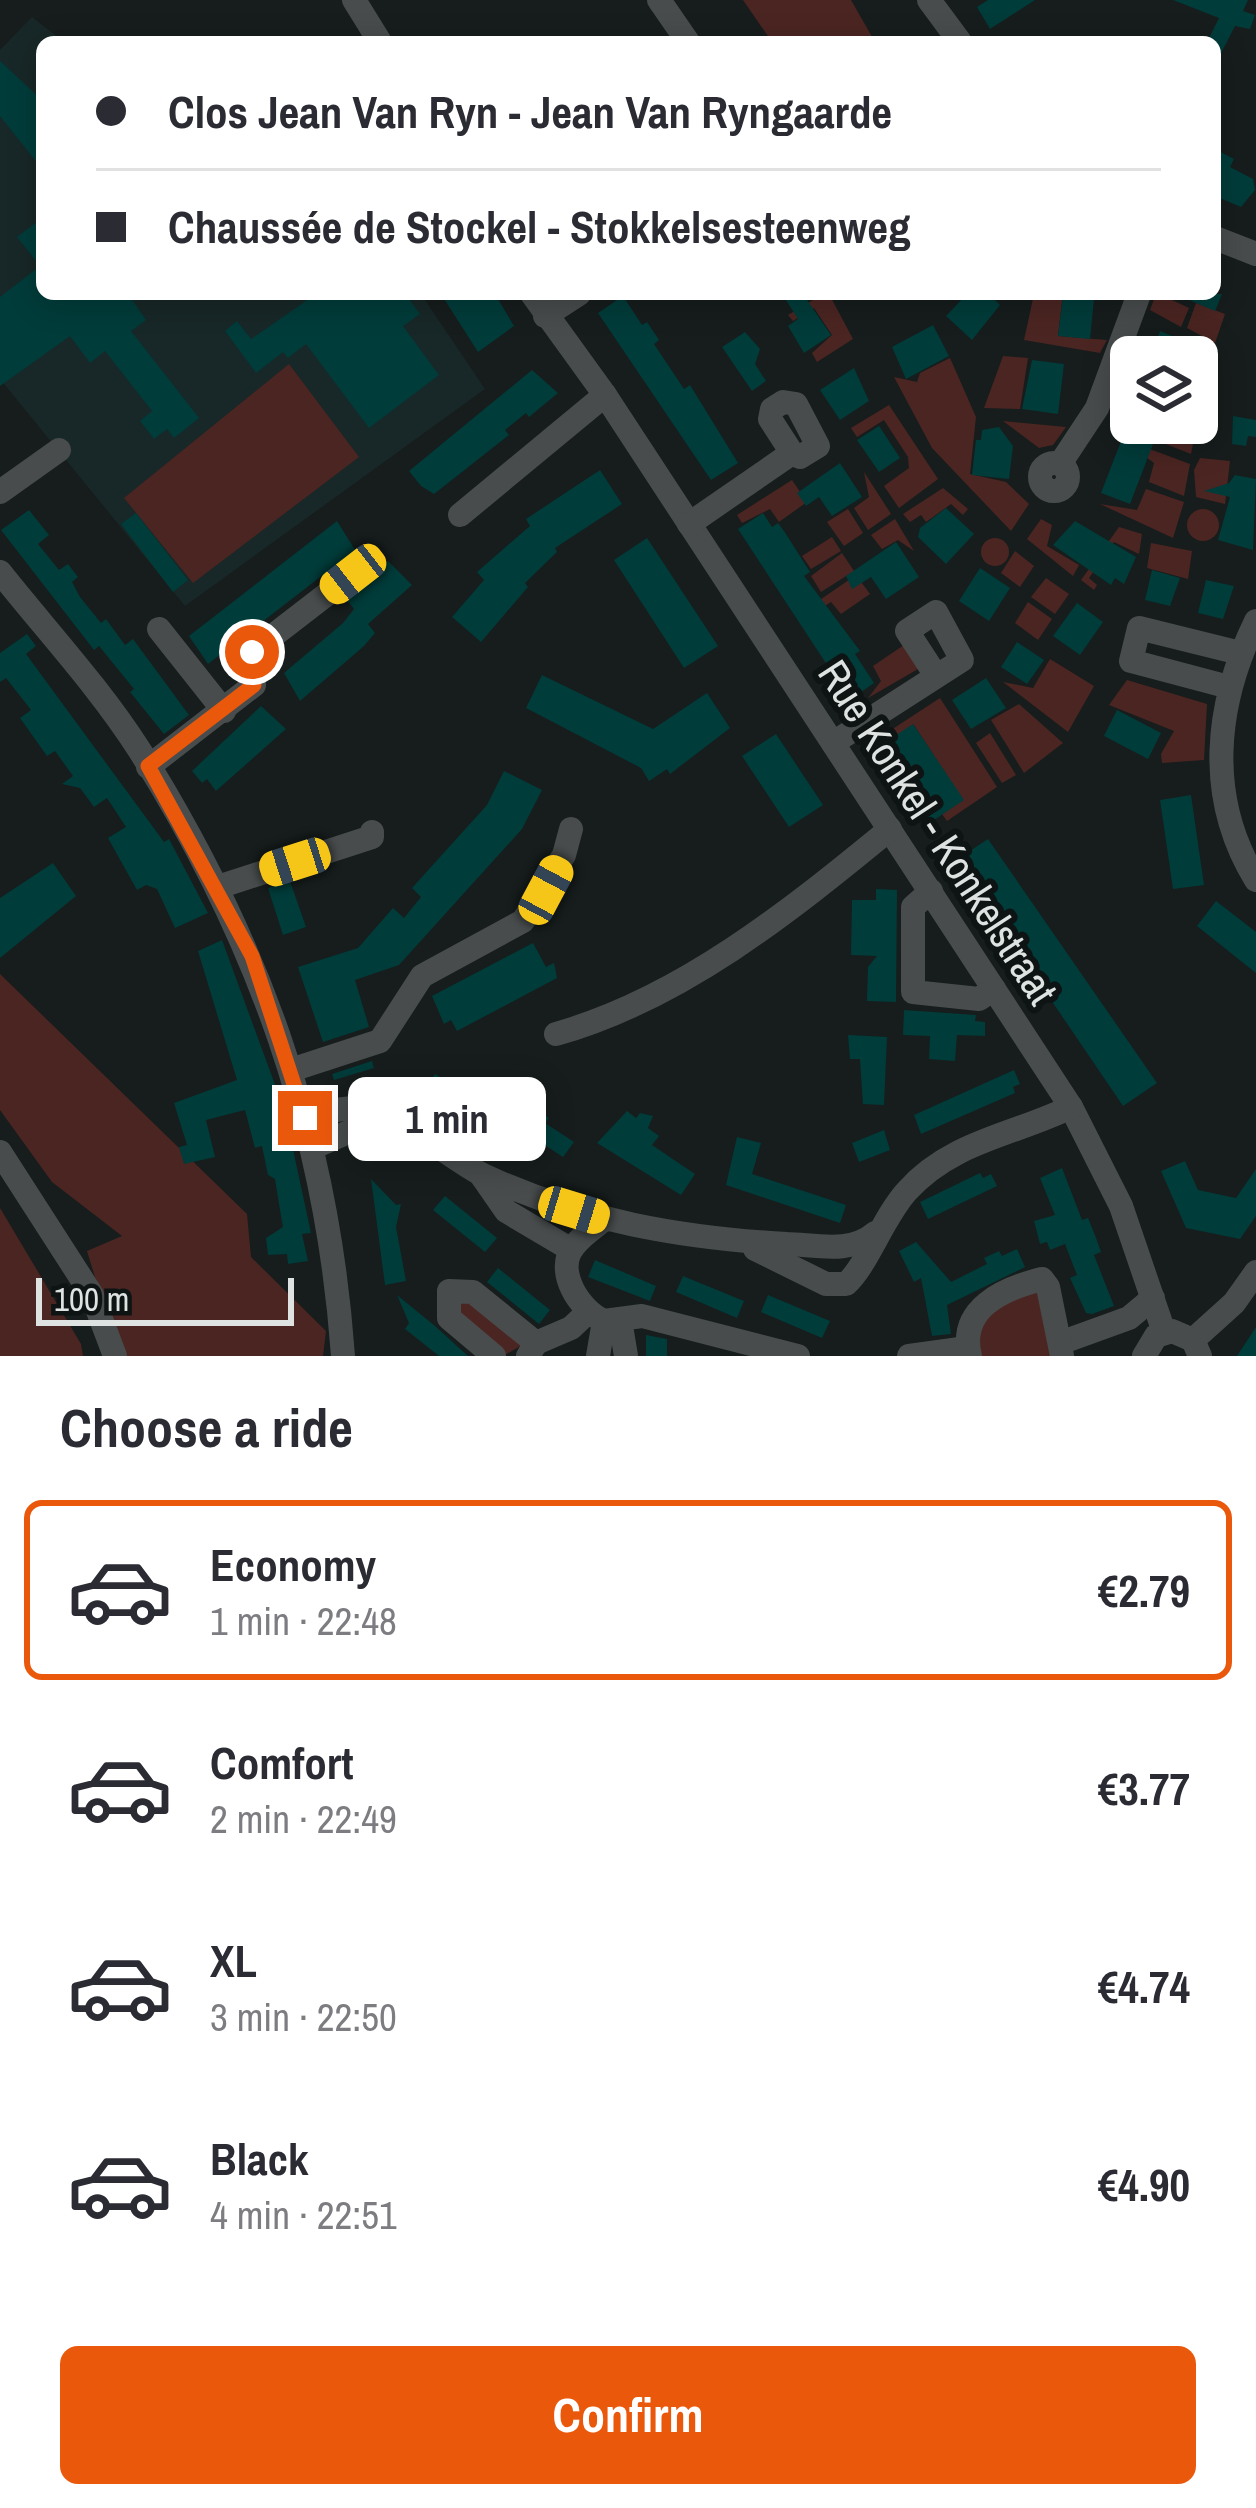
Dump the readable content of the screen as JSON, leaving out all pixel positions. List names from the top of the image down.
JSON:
{
  "streets": {
    "street": ["Rue Konkel - Konkelstraat"]
  },
  "scale_bar": "100 m",
  "page": {
    "banner": ["Clos Jean Van Ryn - Jean Van Ryngaarde", "Chaussée de Stockel - Stokkelsesteenweg"],
    "bubble": "1 min",
    "scale": "100 m",
    "heading": "Choose a ride",
    "list": [
      {
        "name": "Economy",
        "note": "1 min · 22:48",
        "value": "€2.79"
      },
      {
        "name": "Comfort",
        "note": "2 min · 22:49",
        "value": "€3.77"
      },
      {
        "name": "XL",
        "note": "3 min · 22:50",
        "value": "€4.74"
      },
      {
        "name": "Black",
        "note": "4 min · 22:51",
        "value": "€4.90"
      }
    ],
    "buttons": "Confirm"
  }
}
